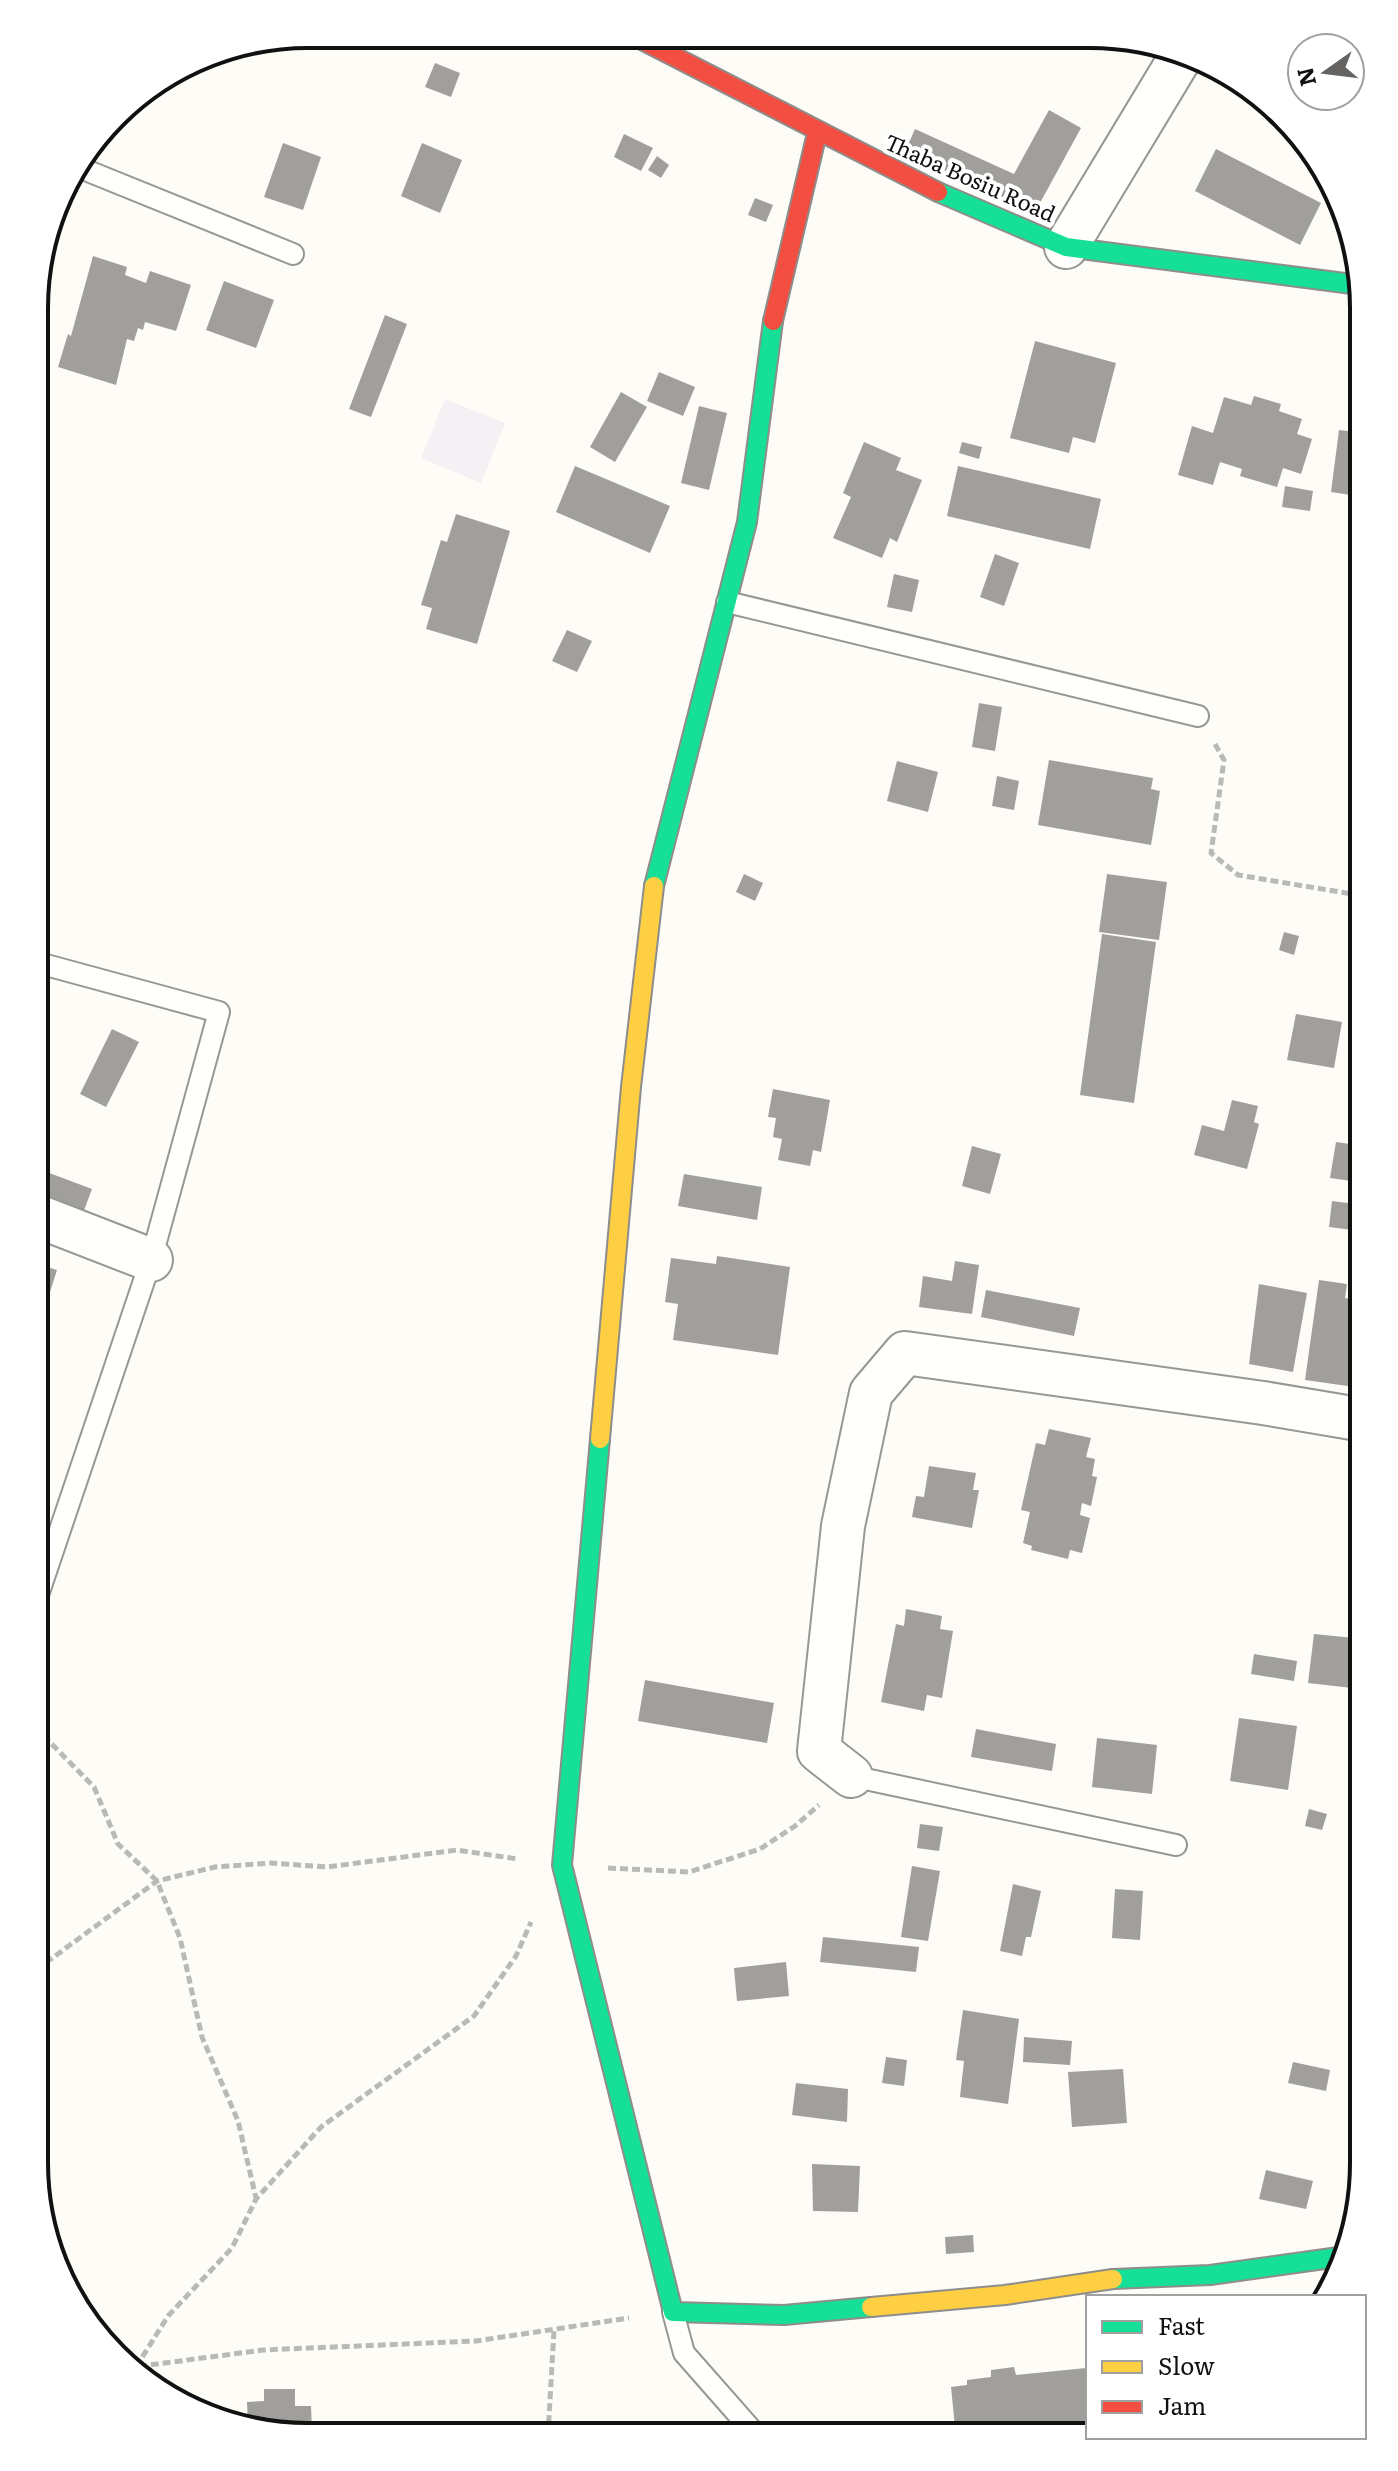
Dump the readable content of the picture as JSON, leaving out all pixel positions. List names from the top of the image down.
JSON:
{
  "streets": {
    "street": ["Thaba Bosiu Road"]
  },
  "legend": ["Fast", "Slow", "Jam"],
  "north": "left"
}
